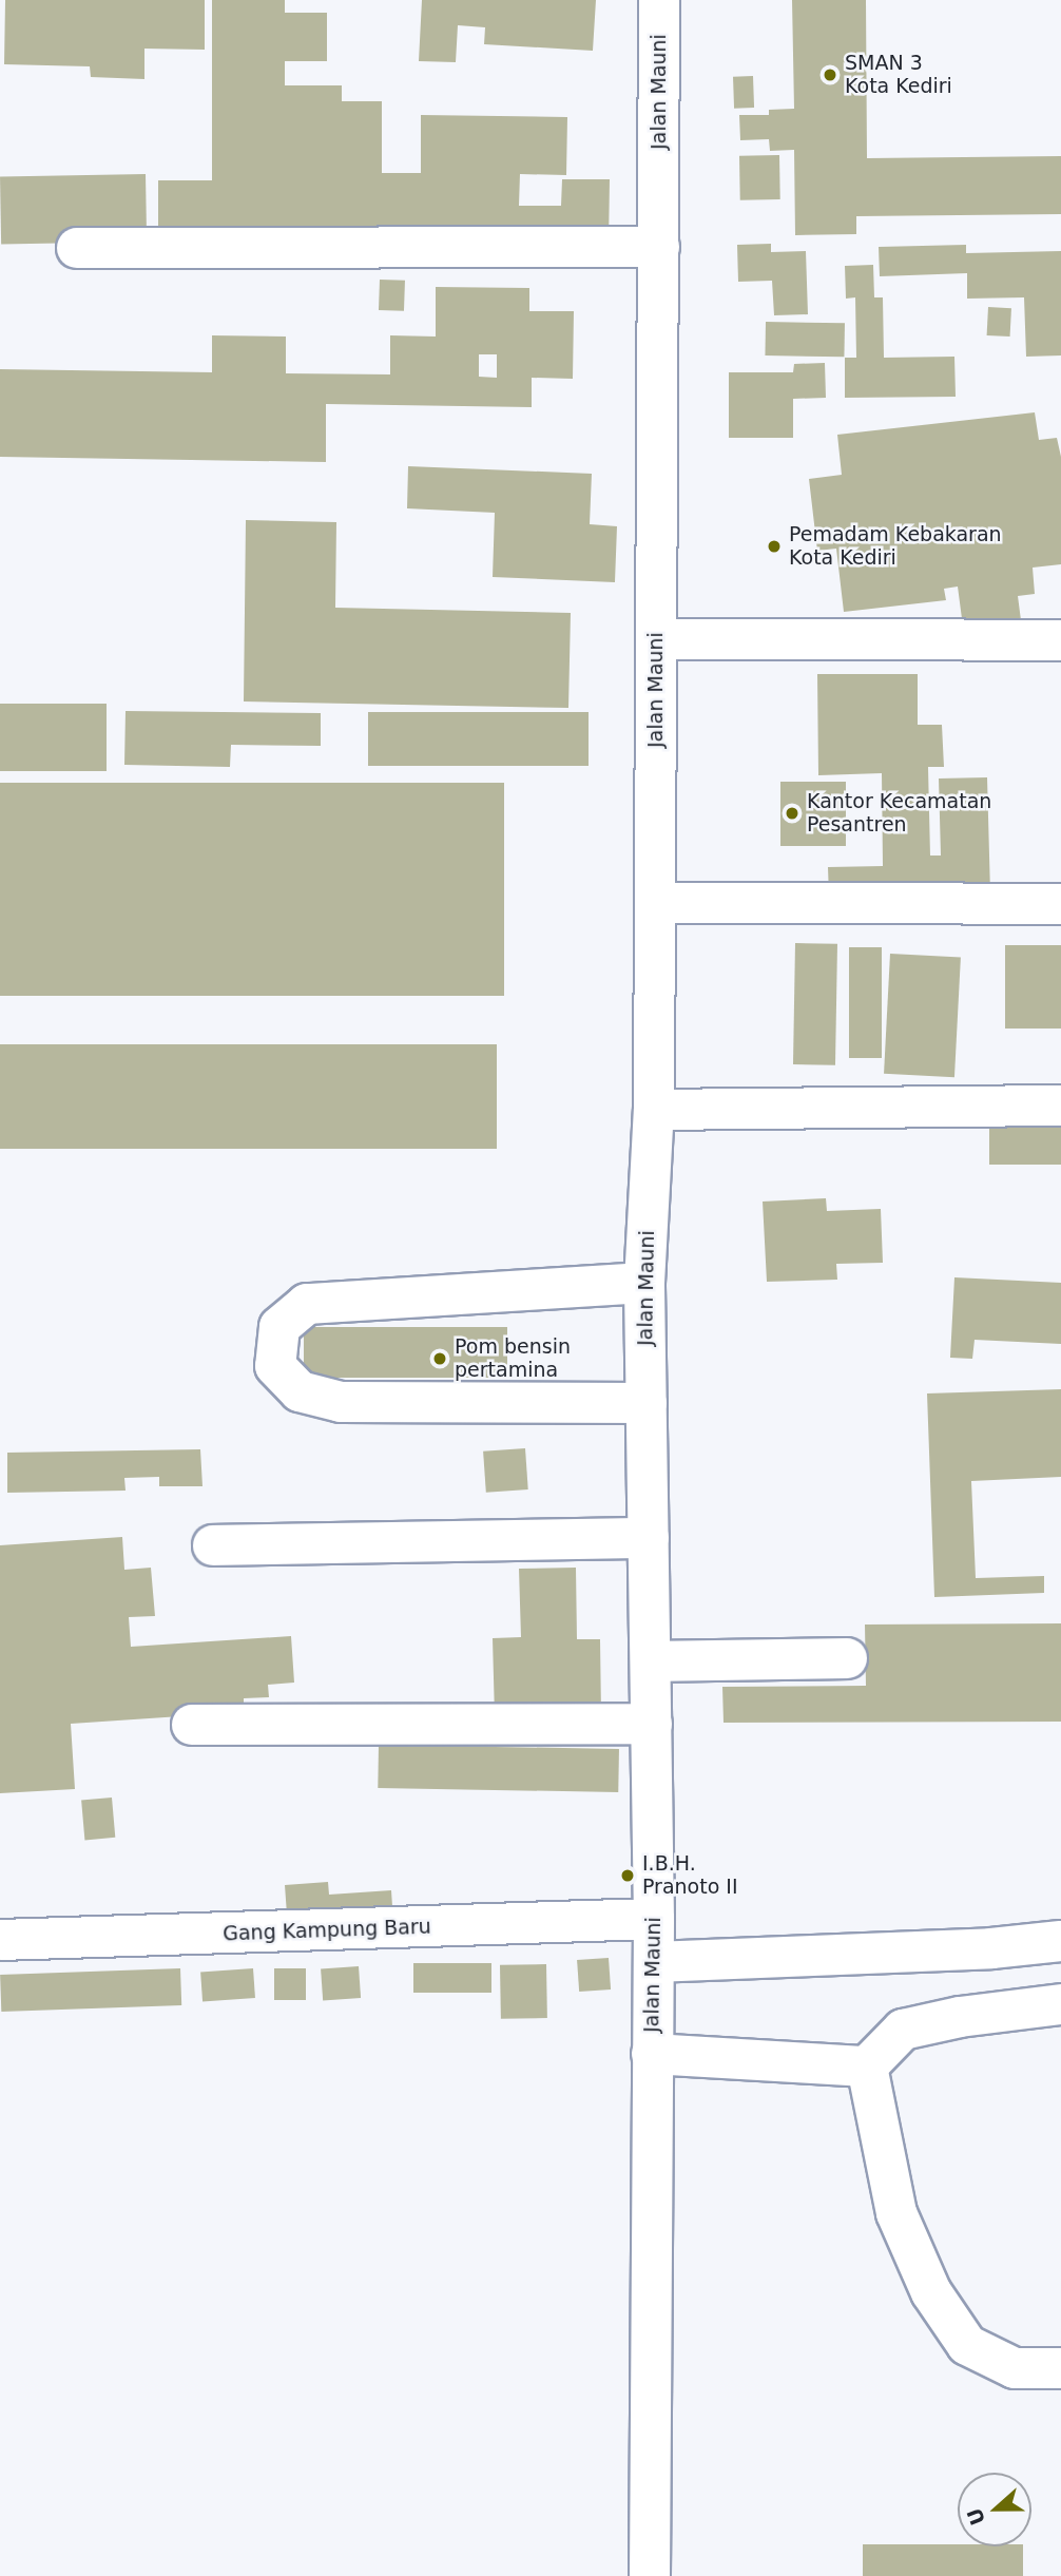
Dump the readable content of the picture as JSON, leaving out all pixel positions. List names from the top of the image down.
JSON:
{
  "streets": {
    "main road": ["Jalan Mauni", "Gang Kampung Baru"]
  },
  "crossings": [
    ["Jalan Mauni", "Gang Kampung Baru"]
  ],
  "places": [
    "SMAN 3 Kota Kediri",
    "Pemadam Kebakaran Kota Kediri",
    "Kantor Kecamatan Pesantren",
    "Pom bensin pertamina",
    "I.B.H. Pranoto II"
  ],
  "north": "left"
}
